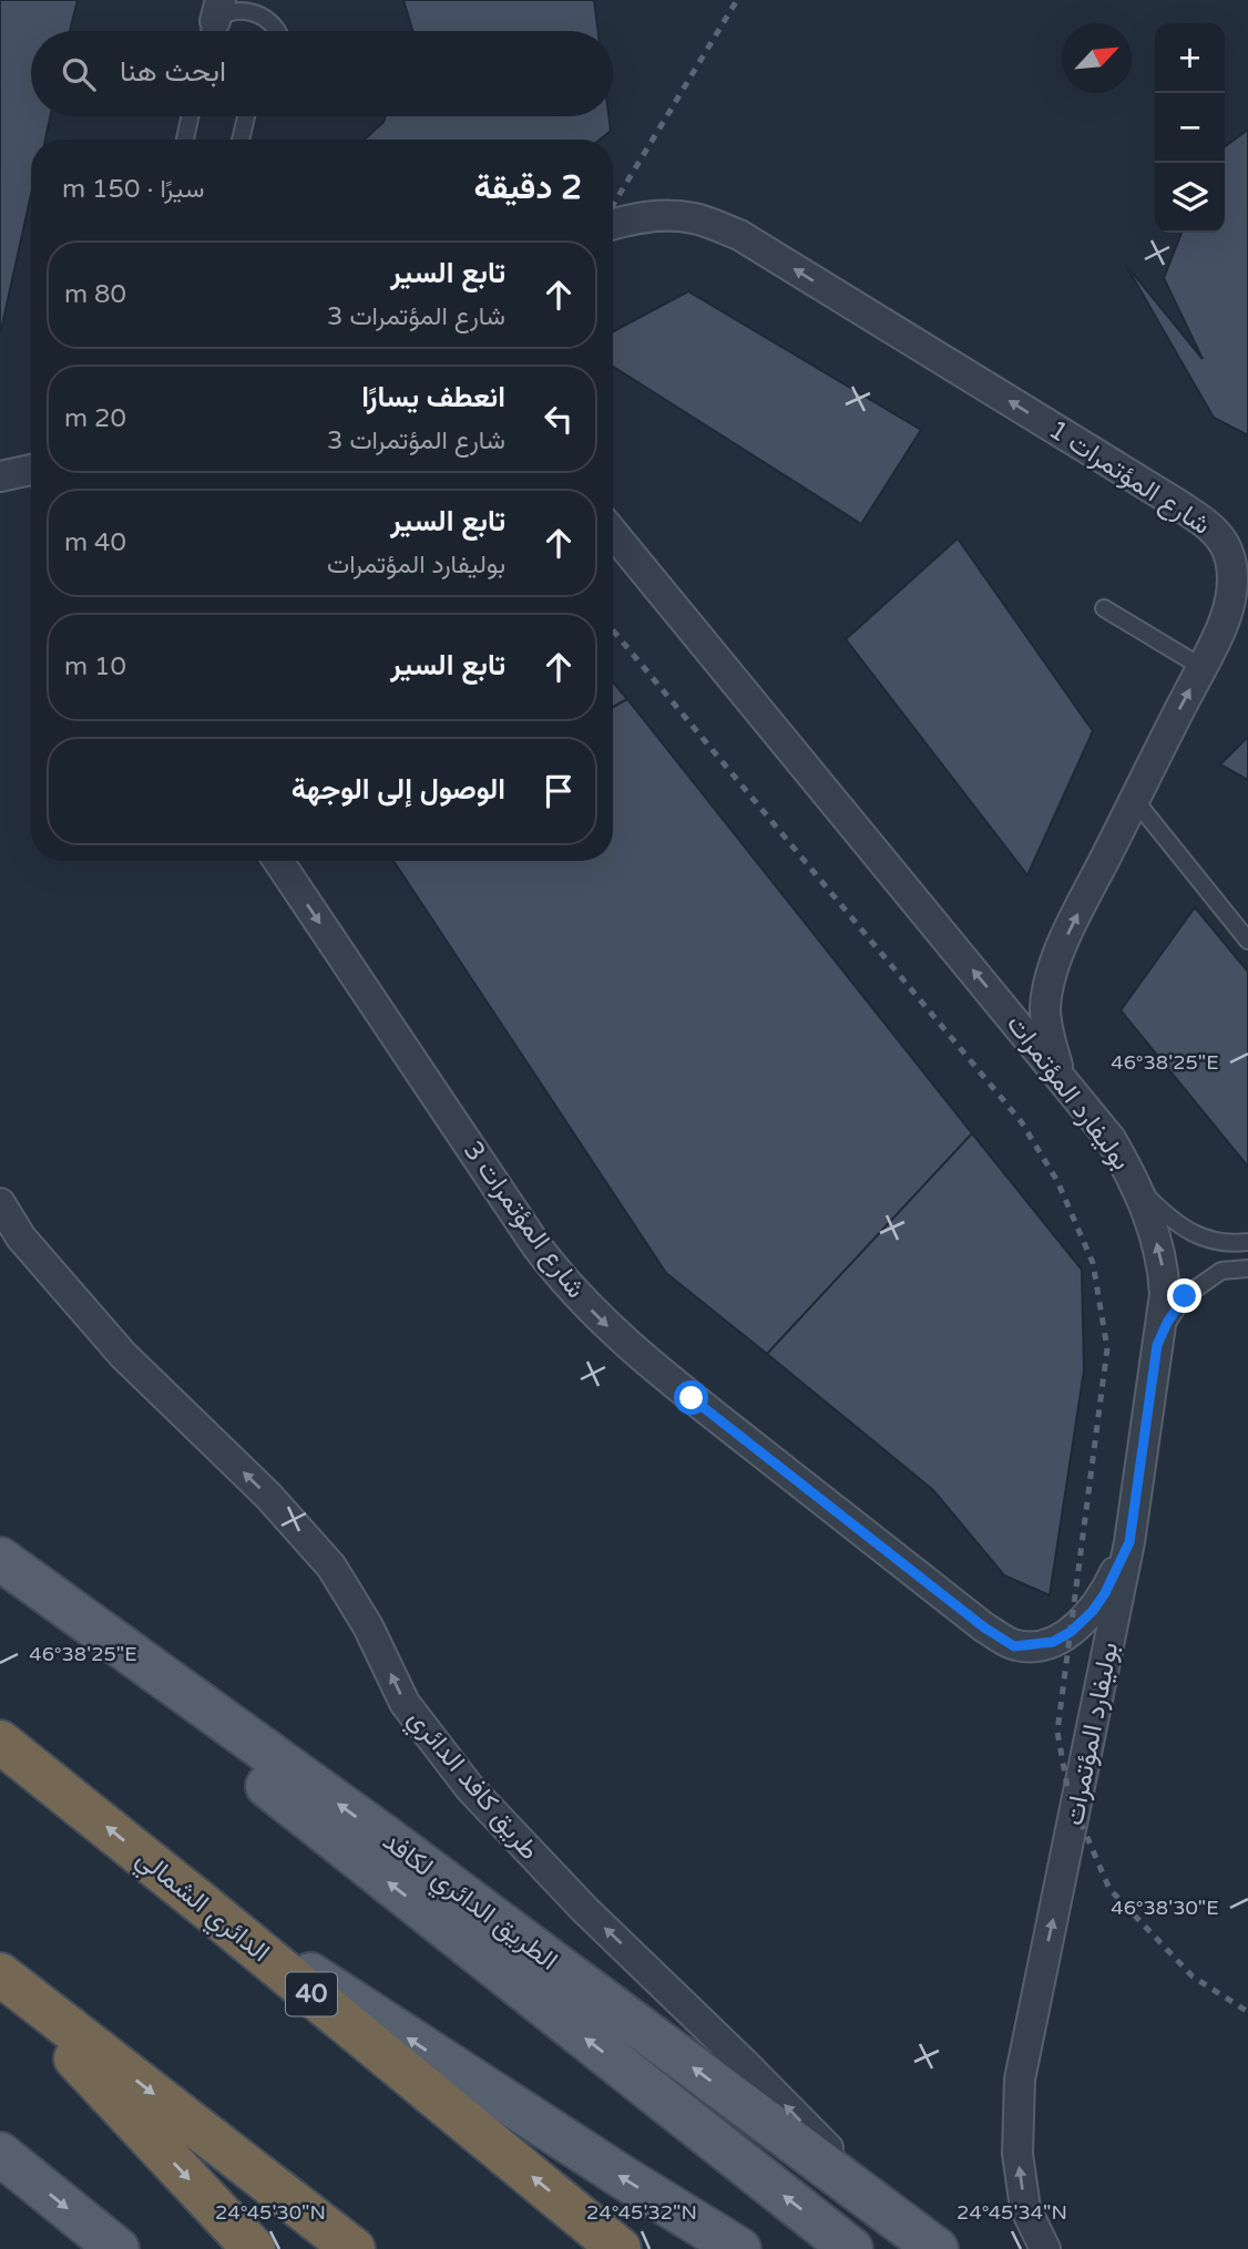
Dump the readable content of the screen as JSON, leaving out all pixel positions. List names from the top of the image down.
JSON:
{
  "streets": {
    "highway": ["الدائري الشمالي", "40"],
    "main road": ["الطريق الدائري لكافد"],
    "street": [
      "شارع المؤتمرات 1",
      "بوليفارد المؤتمرات",
      "شارع المؤتمرات 3",
      "طريق كافد الدائري"
    ]
  },
  "crossings": [
    ["شارع المؤتمرات 1", "بوليفارد المؤتمرات"],
    ["بوليفارد المؤتمرات", "شارع المؤتمرات 3"],
    ["طريق كافد الدائري", "الطريق الدائري لكافد"]
  ],
  "one_way": ["بوليفارد المؤتمرات", "شارع المؤتمرات 3", "طريق كافد الدائري"],
  "north": "top right",
  "page": {
    "map_buttons": ["+", "−"],
    "search": "ابحث هنا",
    "heading": ["2 دقيقة", "سيرًا · 150 m"],
    "list": [
      ["تابع السير", "شارع المؤتمرات 3", "80 m"],
      ["انعطف يسارًا", "شارع المؤتمرات 3", "20 m"],
      ["تابع السير", "بوليفارد المؤتمرات", "40 m"],
      ["تابع السير", "10 m"],
      "الوصول إلى الوجهة"
    ]
  },
  "coordinates": [
    "46°38'25\"E",
    "46°38'30\"E",
    "24°45'30\"N",
    "24°45'32\"N",
    "24°45'34\"N"
  ]
}
